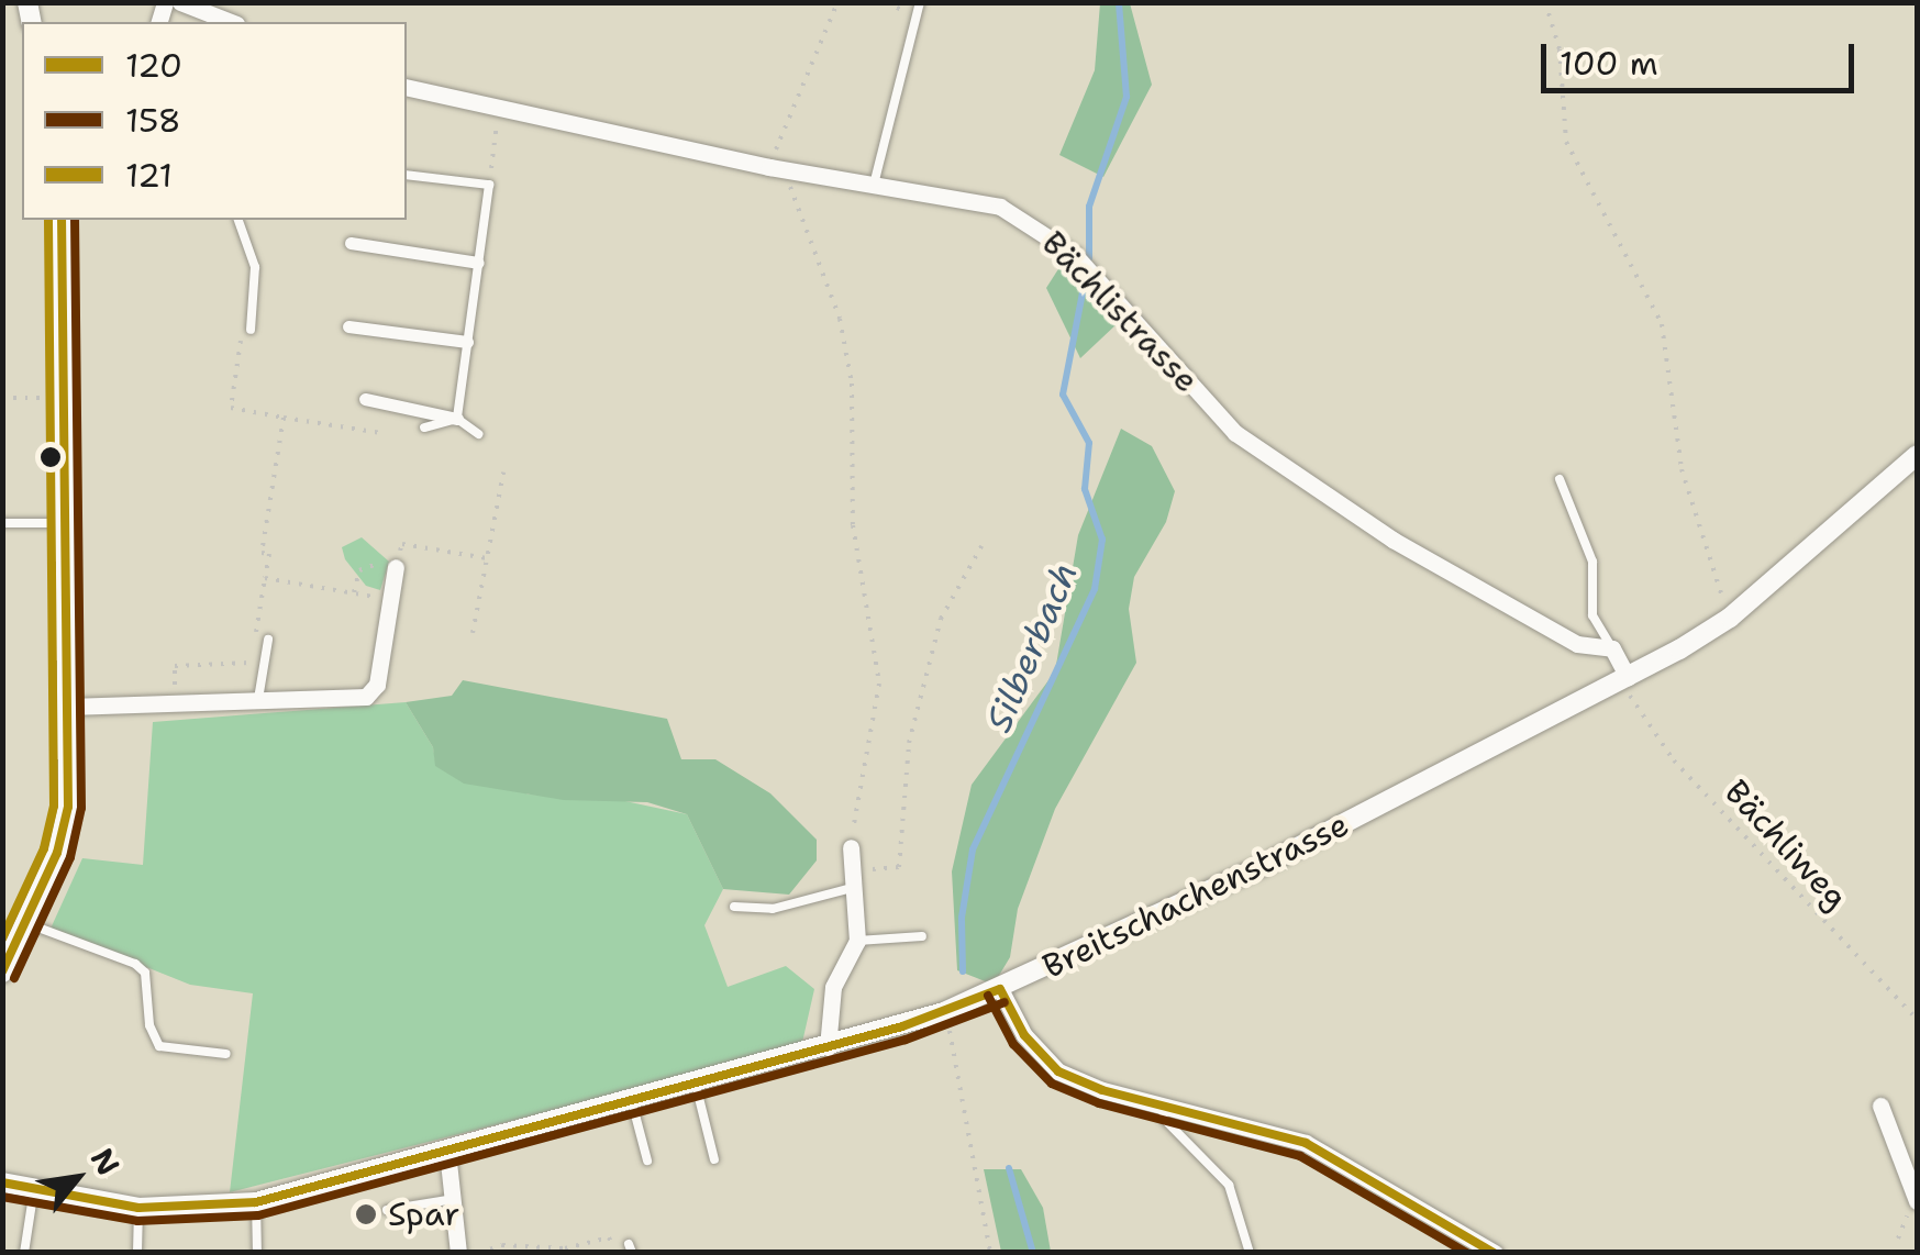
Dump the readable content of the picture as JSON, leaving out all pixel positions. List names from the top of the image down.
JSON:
{
  "streets": {
    "street": ["Bächlistrasse", "Breitschachenstrasse"],
    "path": ["Bächliweg"]
  },
  "crossings": [
    ["Bächliweg", "Breitschachenstrasse"]
  ],
  "water": ["Silberbach"],
  "places": ["Spar"],
  "lines": ["transit line 120", "transit line 158", "transit line 121"],
  "legend": ["120", "158", "121"],
  "scale_bar": "100 m",
  "north": "top right"
}
